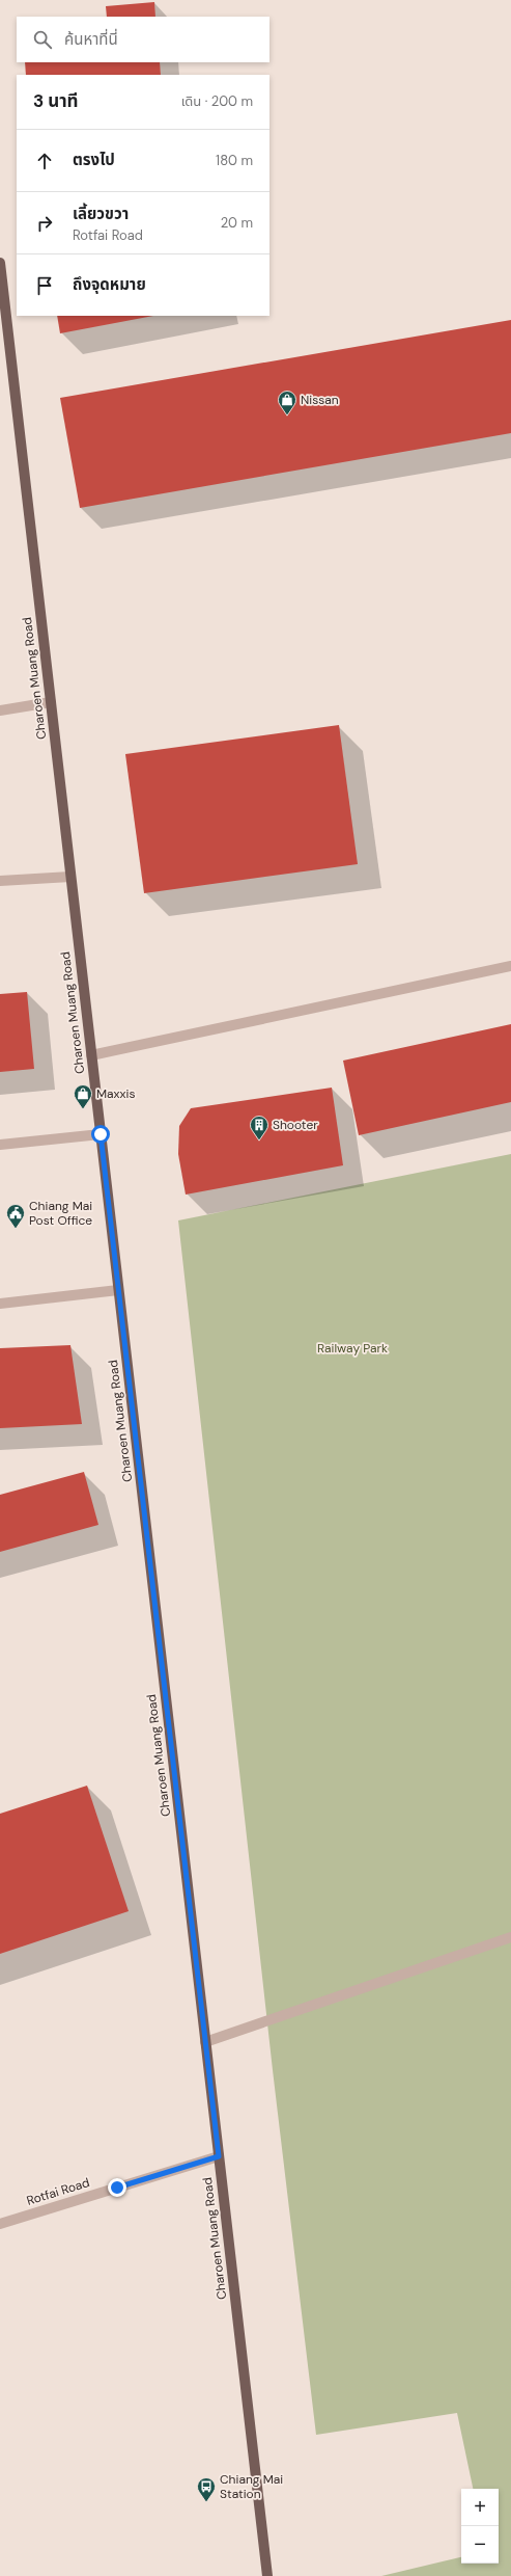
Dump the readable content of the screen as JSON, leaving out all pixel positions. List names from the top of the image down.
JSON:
{
  "streets": {
    "main road": ["Charoen Muang Road"],
    "street": ["Rotfai Road"]
  },
  "crossings": [
    ["Charoen Muang Road", "Rotfai Road"]
  ],
  "parks": ["Railway Park"],
  "places": {
    "shop": ["Nissan", "Maxxis"],
    "building": ["Shooter"],
    "public building": ["Chiang Mai Post Office"],
    "bus stop": ["Chiang Mai Station"]
  },
  "page": {
    "search": "ค้นหาที่นี่",
    "heading": ["3 นาที", "เดิน · 200 m"],
    "list": [
      ["ตรงไป", "180 m"],
      ["เลี้ยวขวา", "Rotfai Road", "20 m"],
      "ถึงจุดหมาย"
    ],
    "map_buttons": ["+", "−"]
  }
}
